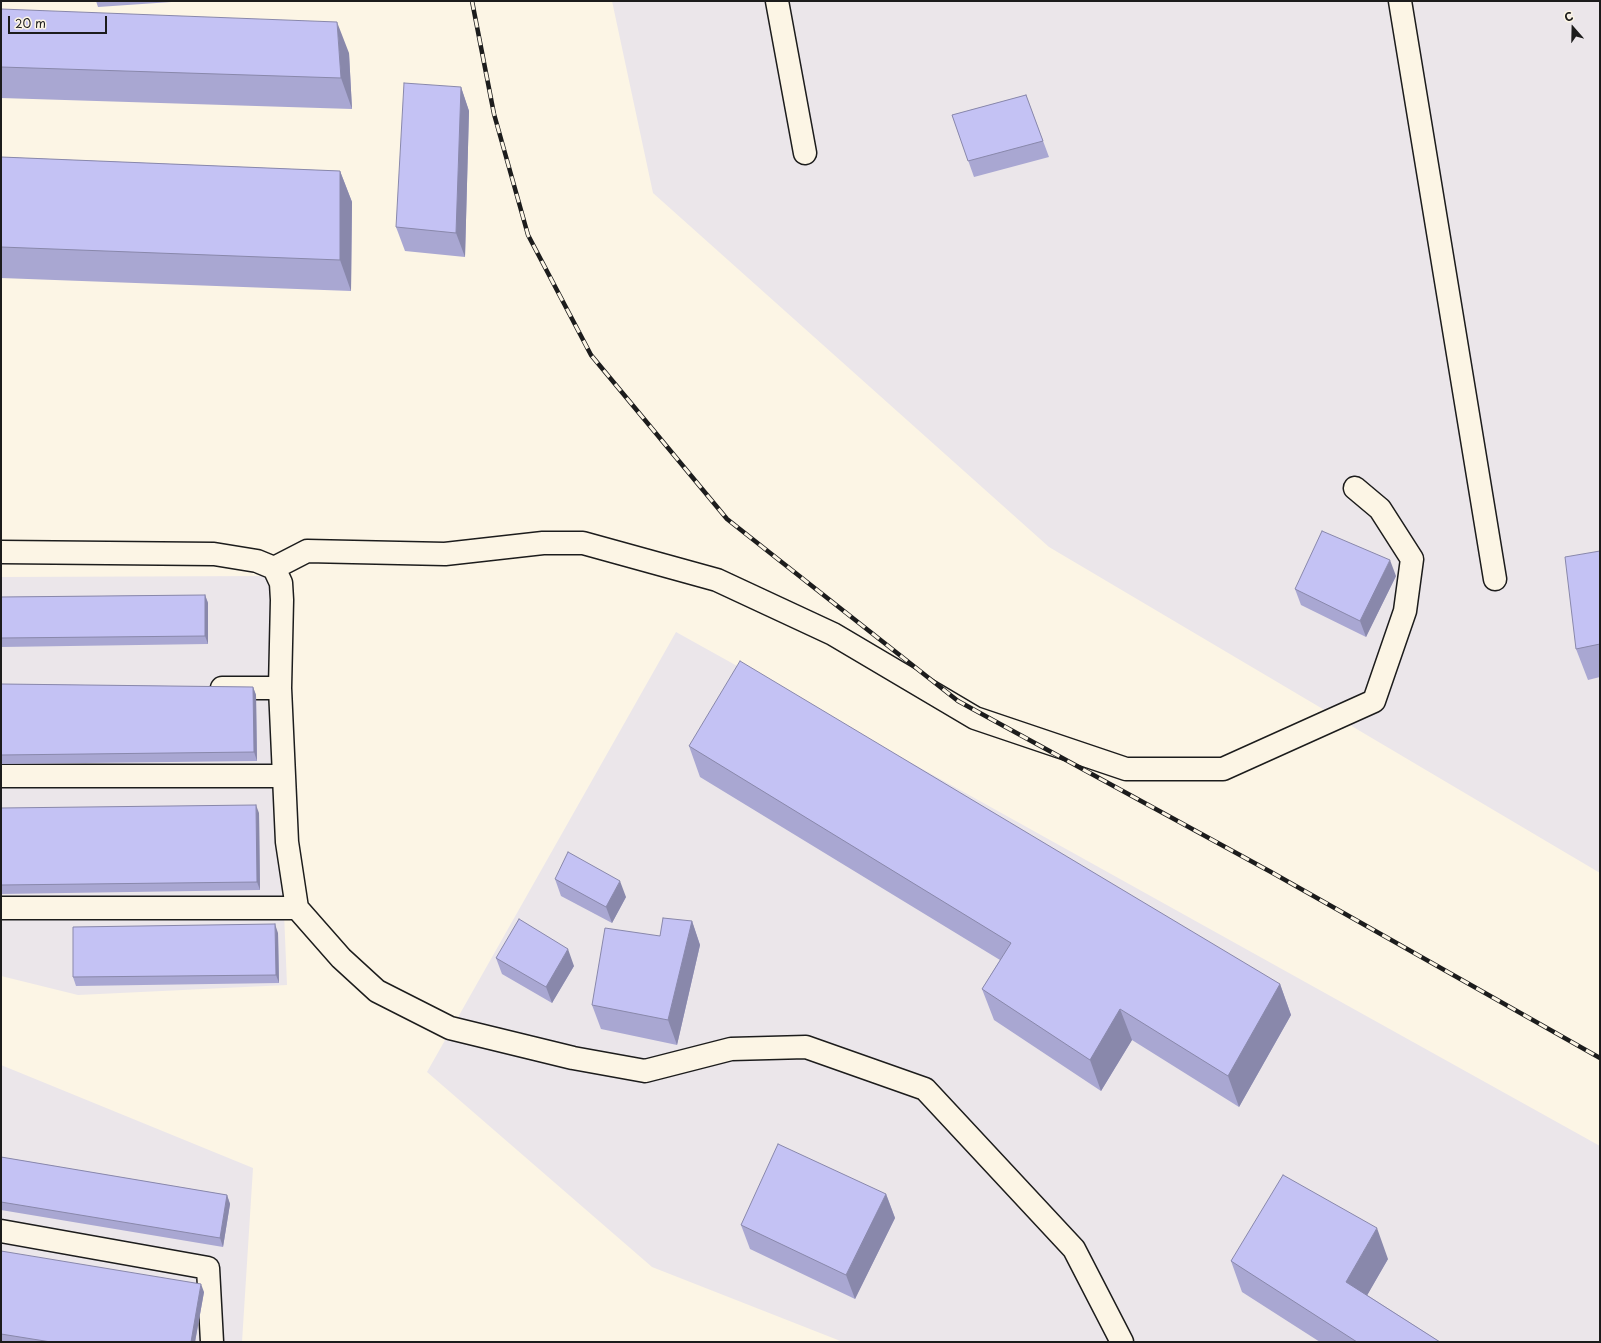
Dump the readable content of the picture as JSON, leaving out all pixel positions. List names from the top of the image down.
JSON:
{
  "scale_bar": "20 m",
  "north": "top"
}
